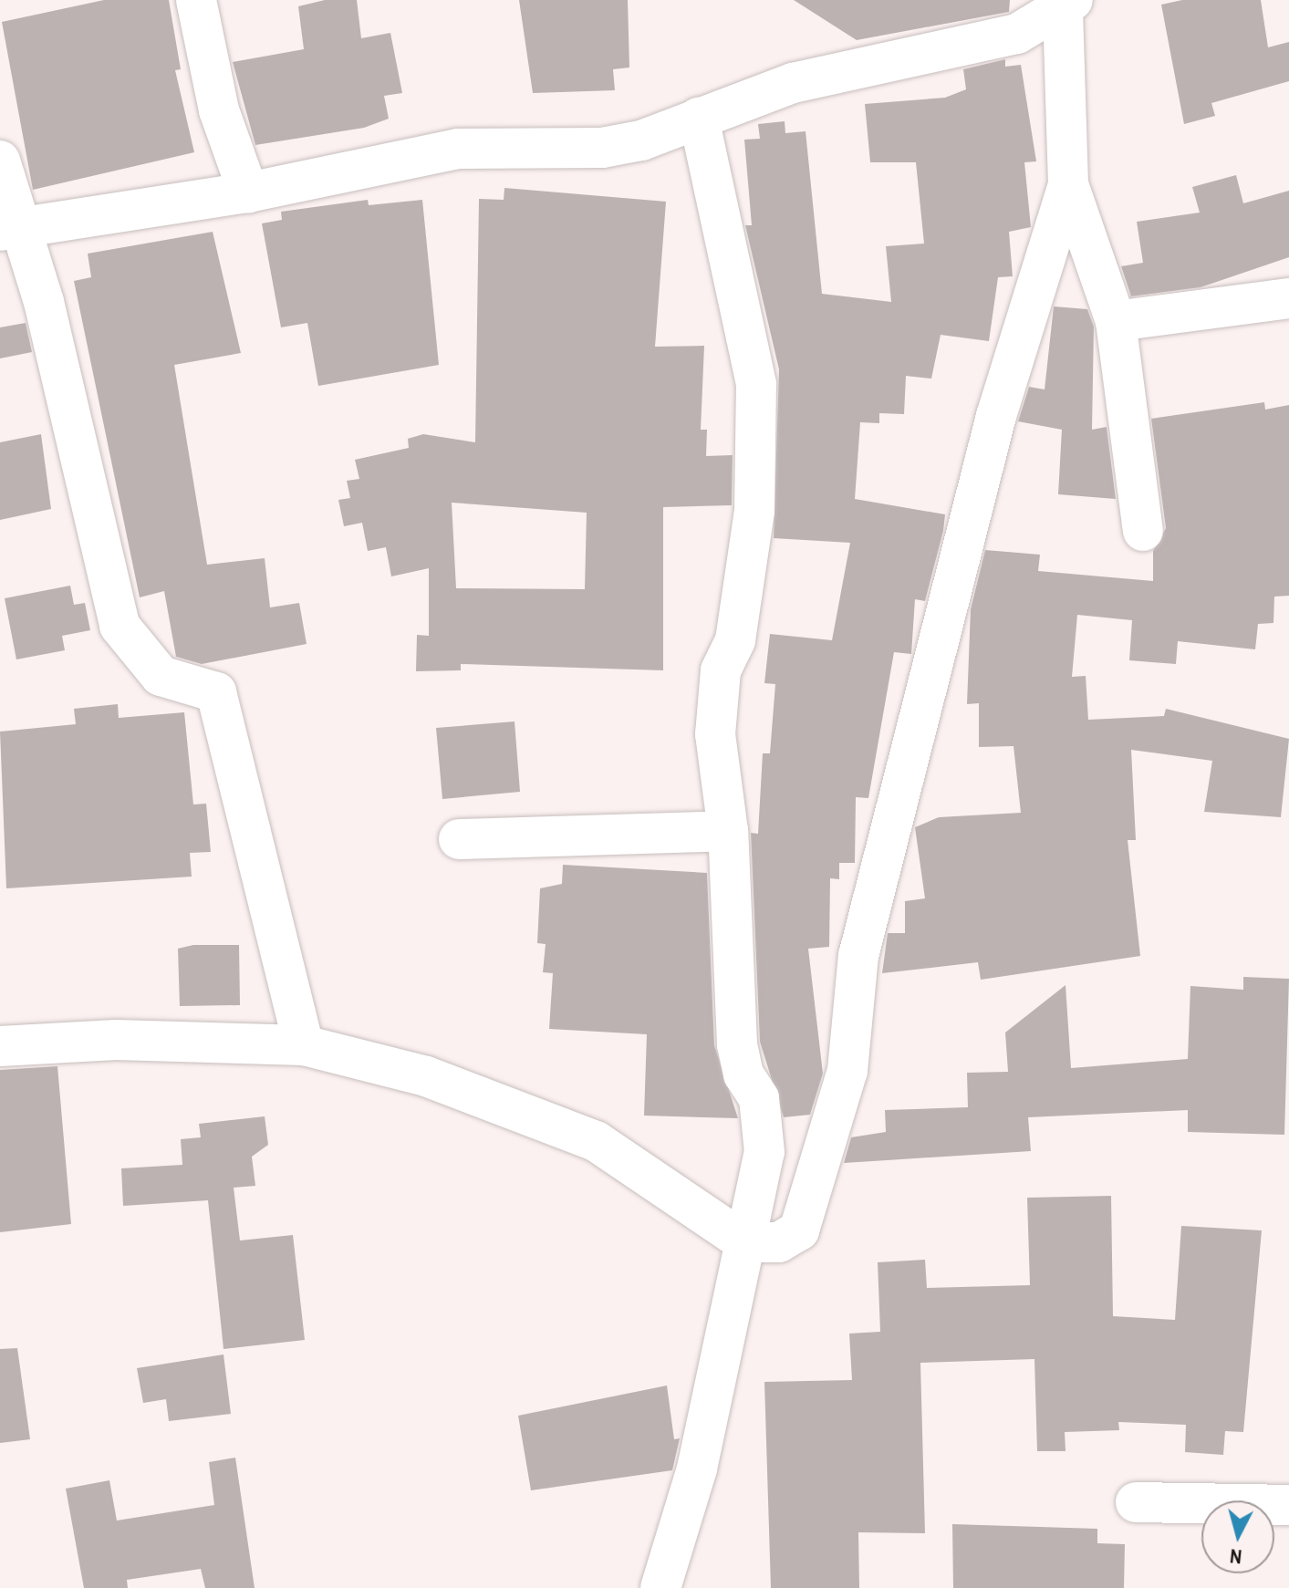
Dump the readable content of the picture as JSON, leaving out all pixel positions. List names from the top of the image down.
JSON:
{
  "north": "bottom"
}
